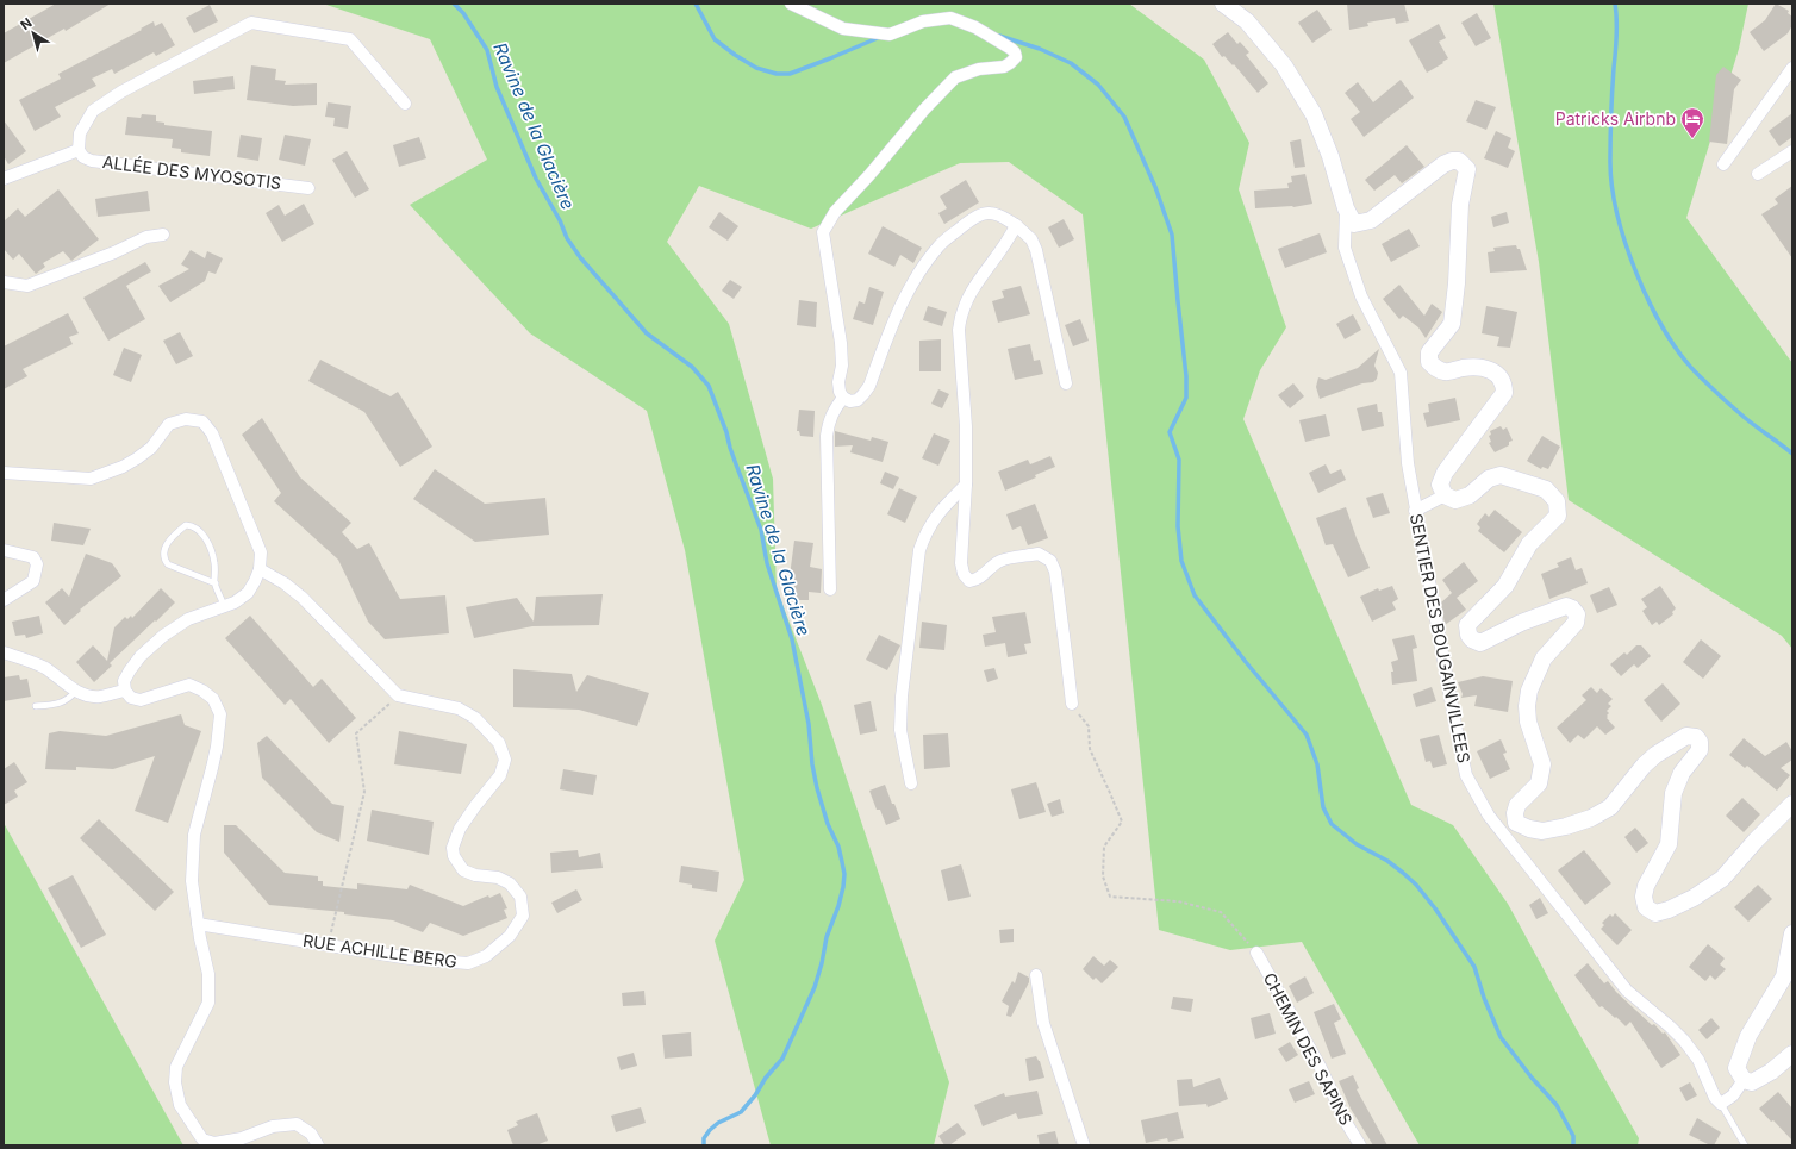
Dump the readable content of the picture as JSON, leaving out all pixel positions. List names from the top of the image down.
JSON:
{
  "streets": {
    "street": [
      "ALLÉE DES MYOSOTIS",
      "SENTIER DES BOUGAINVILLEES",
      "RUE ACHILLE BERG",
      "CHEMIN DES SAPINS"
    ]
  },
  "water": ["Ravine de la Glacière"],
  "places": {
    "hotel": ["Patricks Airbnb"]
  },
  "north": "top left"
}
